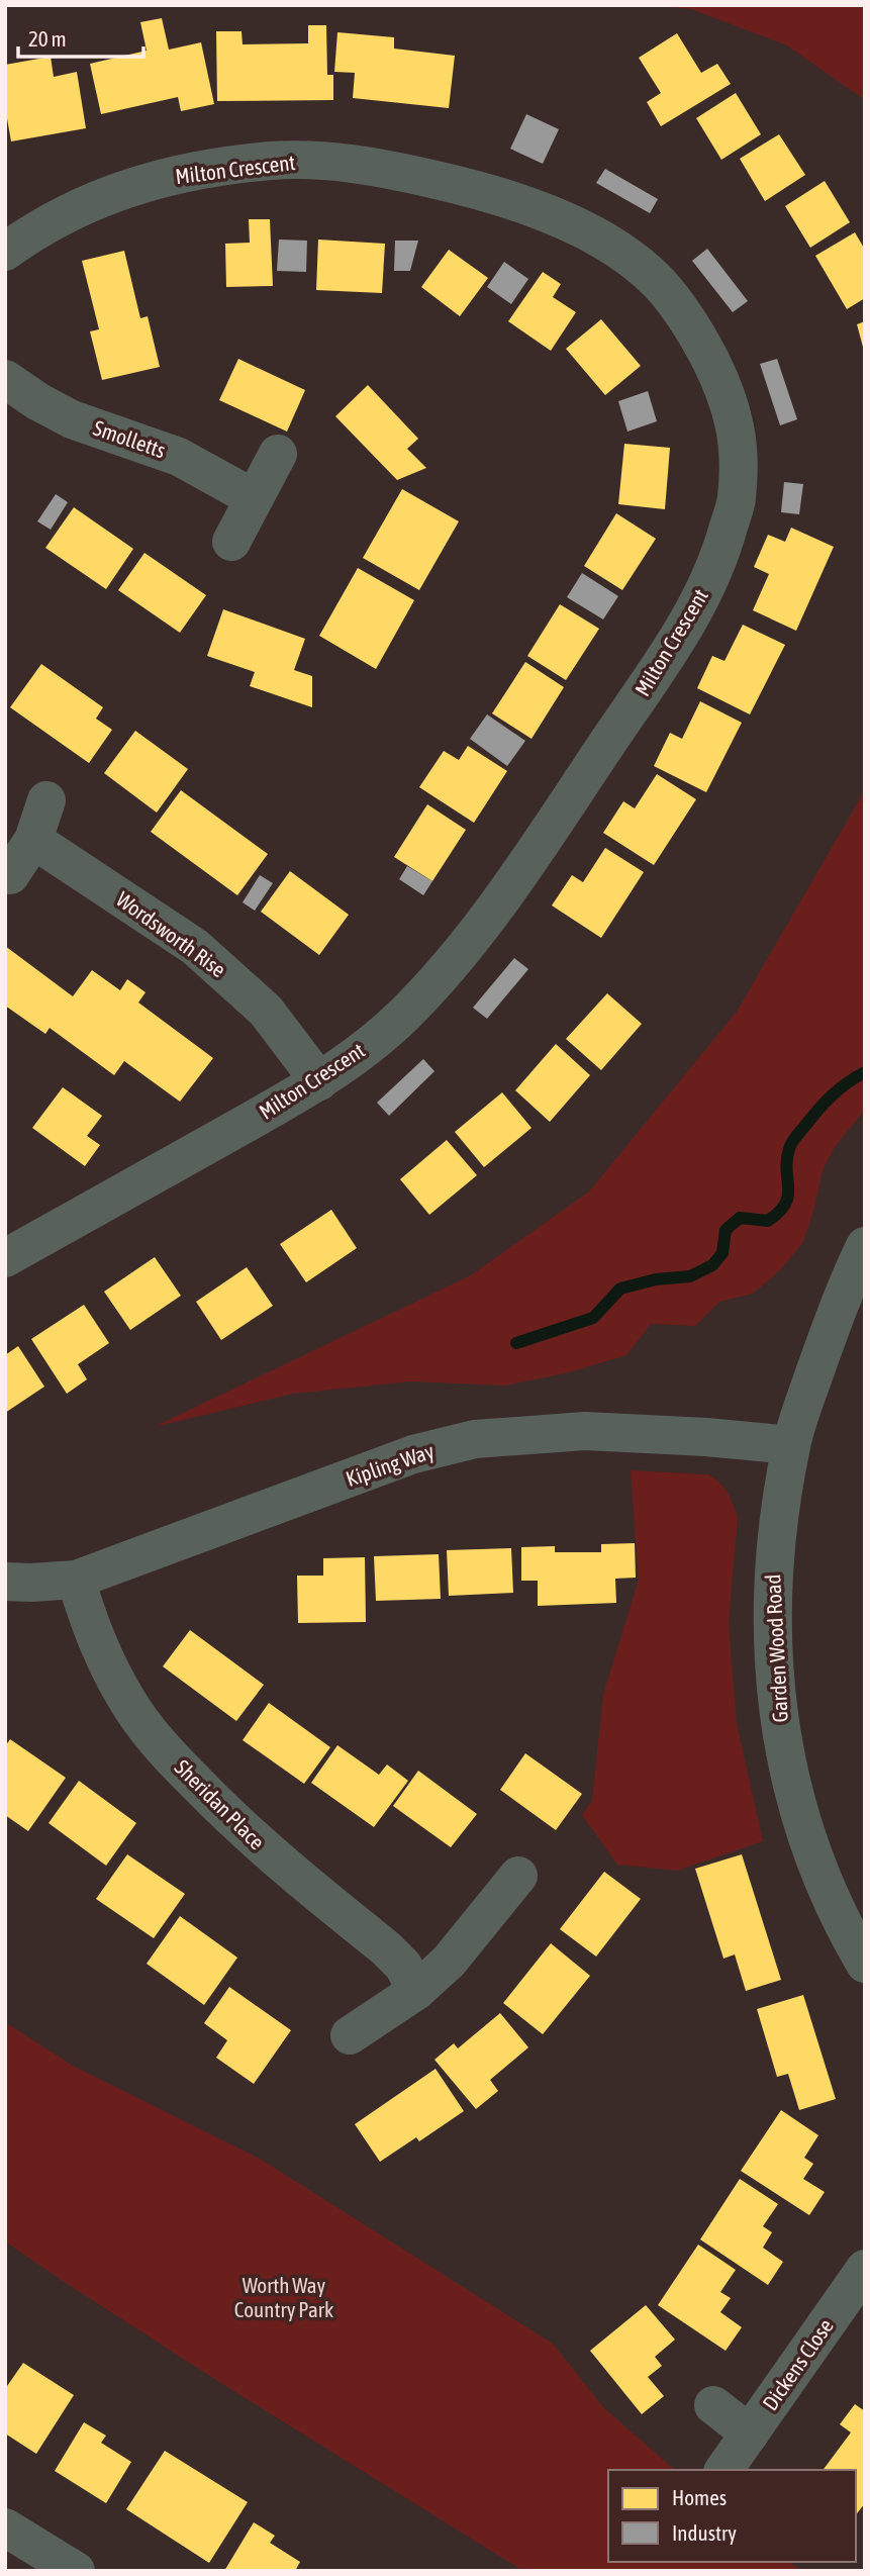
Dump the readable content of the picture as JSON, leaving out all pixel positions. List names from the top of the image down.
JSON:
{
  "streets": {
    "street": [
      "Milton Crescent",
      "Smolletts",
      "Wordsworth Rise",
      "Kipling Way",
      "Garden Wood Road",
      "Sheridan Place",
      "Dickens Close"
    ]
  },
  "crossings": [
    ["Milton Crescent", "Wordsworth Rise"],
    ["Kipling Way", "Garden Wood Road"],
    ["Kipling Way", "Sheridan Place"]
  ],
  "parks": ["Worth Way Country Park"],
  "legend": ["Homes", "Industry"],
  "scale_bar": "20 m"
}
